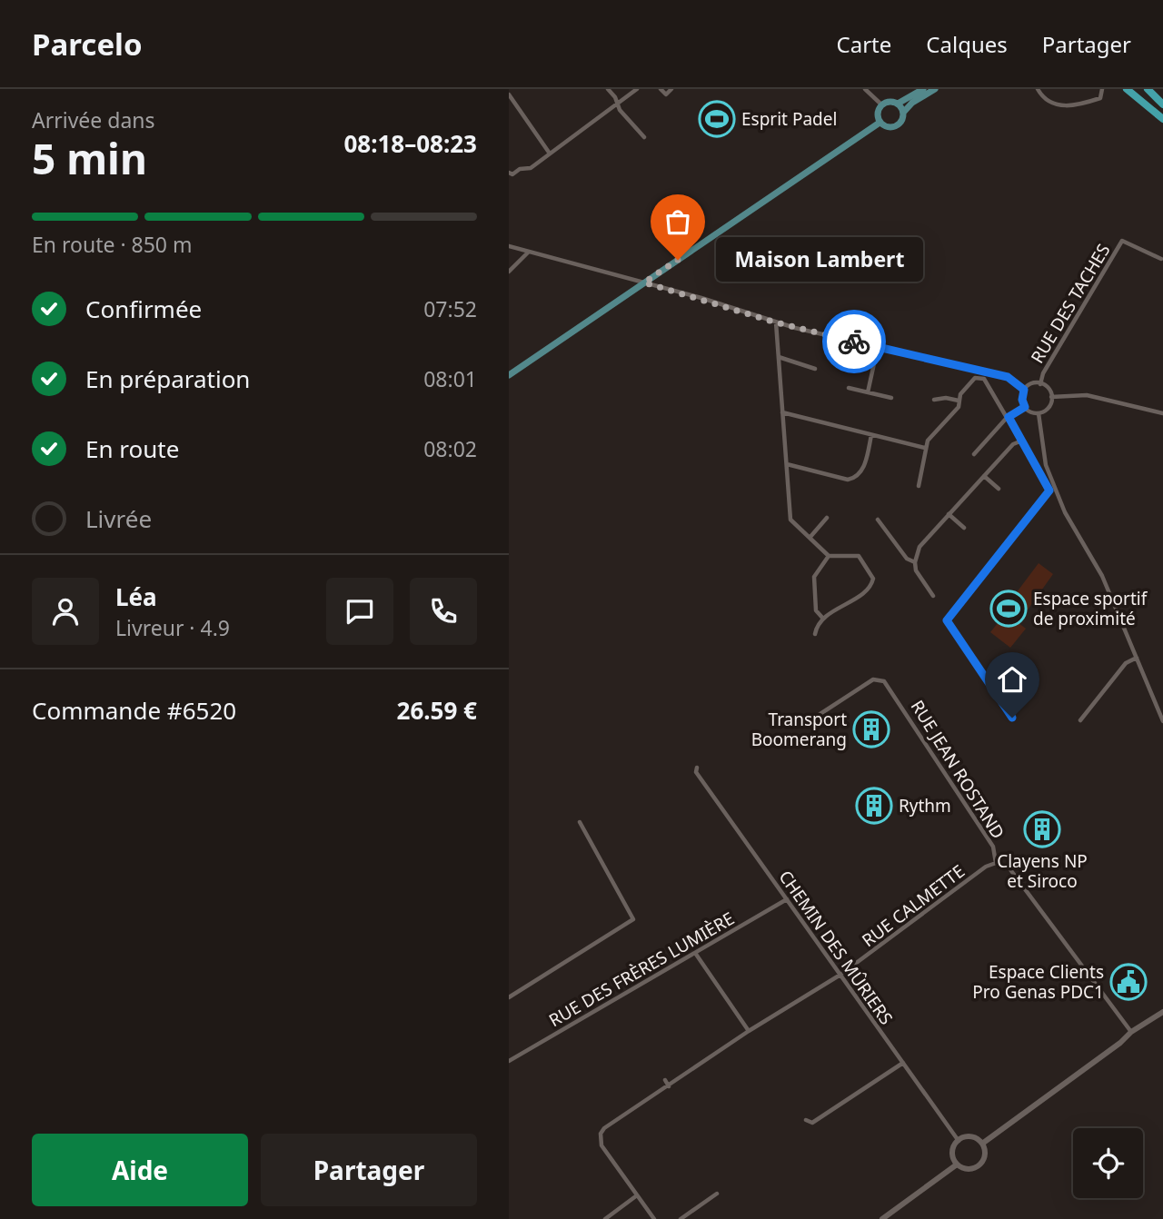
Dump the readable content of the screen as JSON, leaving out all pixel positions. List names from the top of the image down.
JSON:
{
  "streets": {
    "street": [
      "RUE DES TACHES",
      "RUE JEAN ROSTAND",
      "RUE CALMETTE",
      "CHEMIN DES MÛRIERS",
      "RUE DES FRÈRES LUMIÈRE"
    ]
  },
  "crossings": [
    ["RUE JEAN ROSTAND", "RUE CALMETTE"],
    ["RUE CALMETTE", "CHEMIN DES MÛRIERS"],
    ["CHEMIN DES MÛRIERS", "RUE DES FRÈRES LUMIÈRE"]
  ],
  "places": {
    "sports": ["Esprit Padel", "Espace sportif de proximité"],
    "other": ["Maison Lambert"],
    "building": ["Transport Boomerang", "Rythm", "Clayens NP et Siroco"],
    "public building": ["Espace Clients Pro Genas PDC1"]
  },
  "page": {
    "header": "Parcelo",
    "nav": ["Carte", "Calques", "Partager"],
    "heading": ["5 min", "Arrivée dans", "08:18–08:23"],
    "panel": [
      "Léa",
      "Livreur · 4.9",
      "Commande #6520",
      "26.59 €"
    ],
    "bar": "En route · 850 m",
    "bubble": "Maison Lambert",
    "list": [
      ["Confirmée", "07:52"],
      ["En préparation", "08:01"],
      ["En route", "08:02"],
      "Livrée"
    ],
    "buttons": ["Aide", "Partager"]
  }
}
